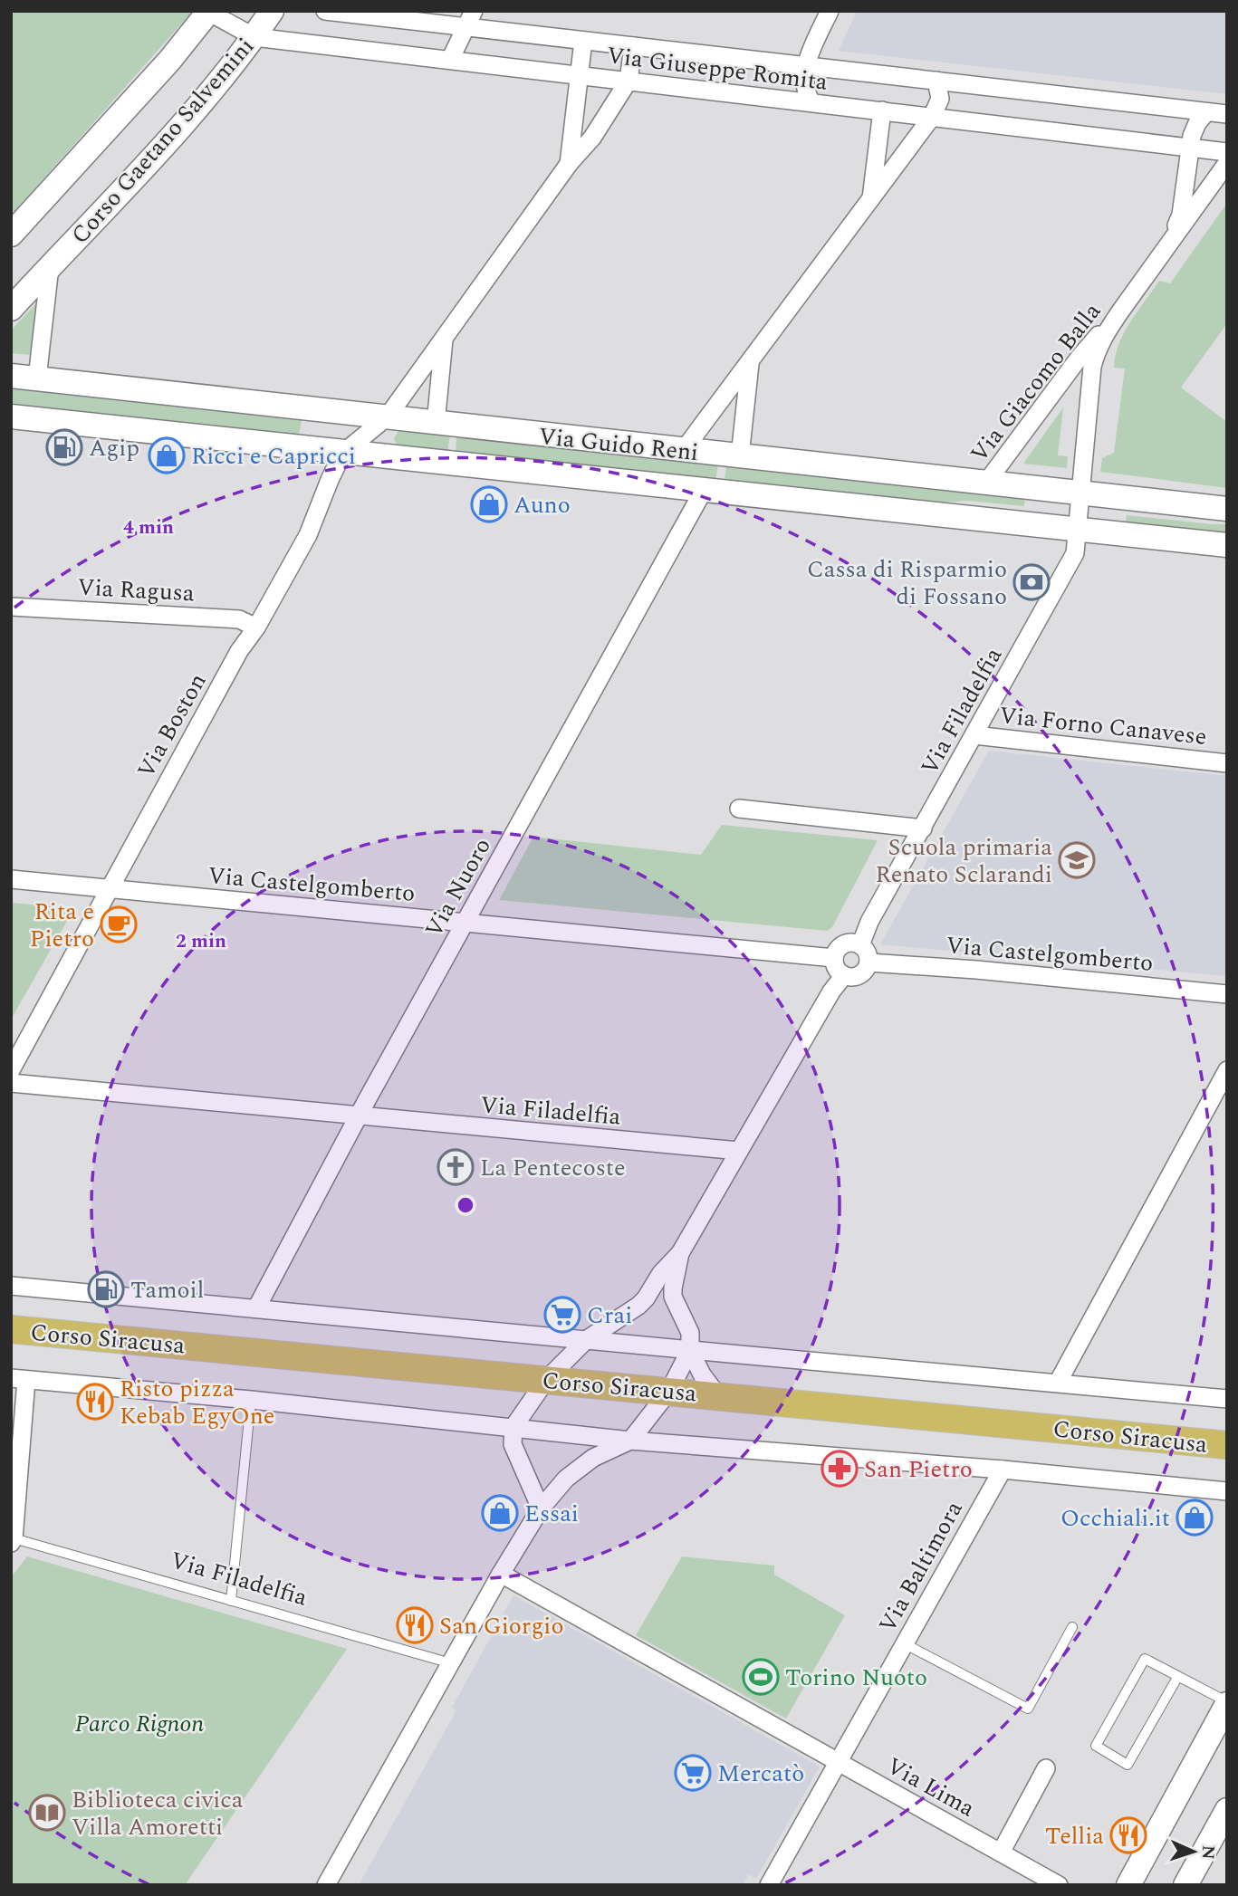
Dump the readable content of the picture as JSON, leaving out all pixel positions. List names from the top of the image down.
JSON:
{
  "streets": {
    "main road": ["Corso Gaetano Salvemini", "Via Guido Reni", "Corso Siracusa"],
    "street": [
      "Via Giuseppe Romita",
      "Via Giacomo Balla",
      "Via Ragusa",
      "Via Filadelfia",
      "Via Boston",
      "Via Forno Canavese",
      "Via Castelgomberto",
      "Via Nuoro",
      "Via Baltimora",
      "Via Lima"
    ]
  },
  "crossings": [
    ["Via Giuseppe Romita", "Corso Gaetano Salvemini"],
    ["Via Giuseppe Romita", "Via Giacomo Balla"],
    ["Via Giuseppe Romita", "Via Boston"],
    ["Via Giacomo Balla", "Via Guido Reni"],
    ["Via Giacomo Balla", "Via Filadelfia"],
    ["Via Guido Reni", "Via Filadelfia"],
    ["Via Guido Reni", "Via Boston"],
    ["Via Guido Reni", "Via Nuoro"],
    ["Via Ragusa", "Via Boston"],
    ["Via Filadelfia", "Via Forno Canavese"],
    ["Via Filadelfia", "Via Castelgomberto"],
    ["Via Filadelfia", "Via Nuoro"],
    ["Via Boston", "Via Castelgomberto"],
    ["Via Castelgomberto", "Via Nuoro"],
    ["Via Nuoro", "Corso Siracusa"],
    ["Corso Siracusa", "Via Baltimora"],
    ["Via Baltimora", "Via Lima"]
  ],
  "parks": ["Parco Rignon"],
  "places": {
    "fuel station": ["Agip", "Tamoil"],
    "shop": [
      "Ricci e Capricci",
      "Auno",
      "Essai",
      "Occhiali.it"
    ],
    "bank": ["Cassa di Risparmio di Fossano"],
    "school or university": ["Scuola primaria Renato Sclarandi"],
    "cafe": ["Rita e Pietro"],
    "church": ["La Pentecoste"],
    "supermarket": ["Crai", "Mercatò"],
    "restaurant": ["Risto pizza Kebab EgyOne", "San Giorgio", "Tellia"],
    "pharmacy": ["San Pietro"],
    "sports": ["Torino Nuoto"],
    "library": ["Biblioteca civica Villa Amoretti"]
  },
  "north": "right",
  "rings": ["4 min", "2 min"]
}
